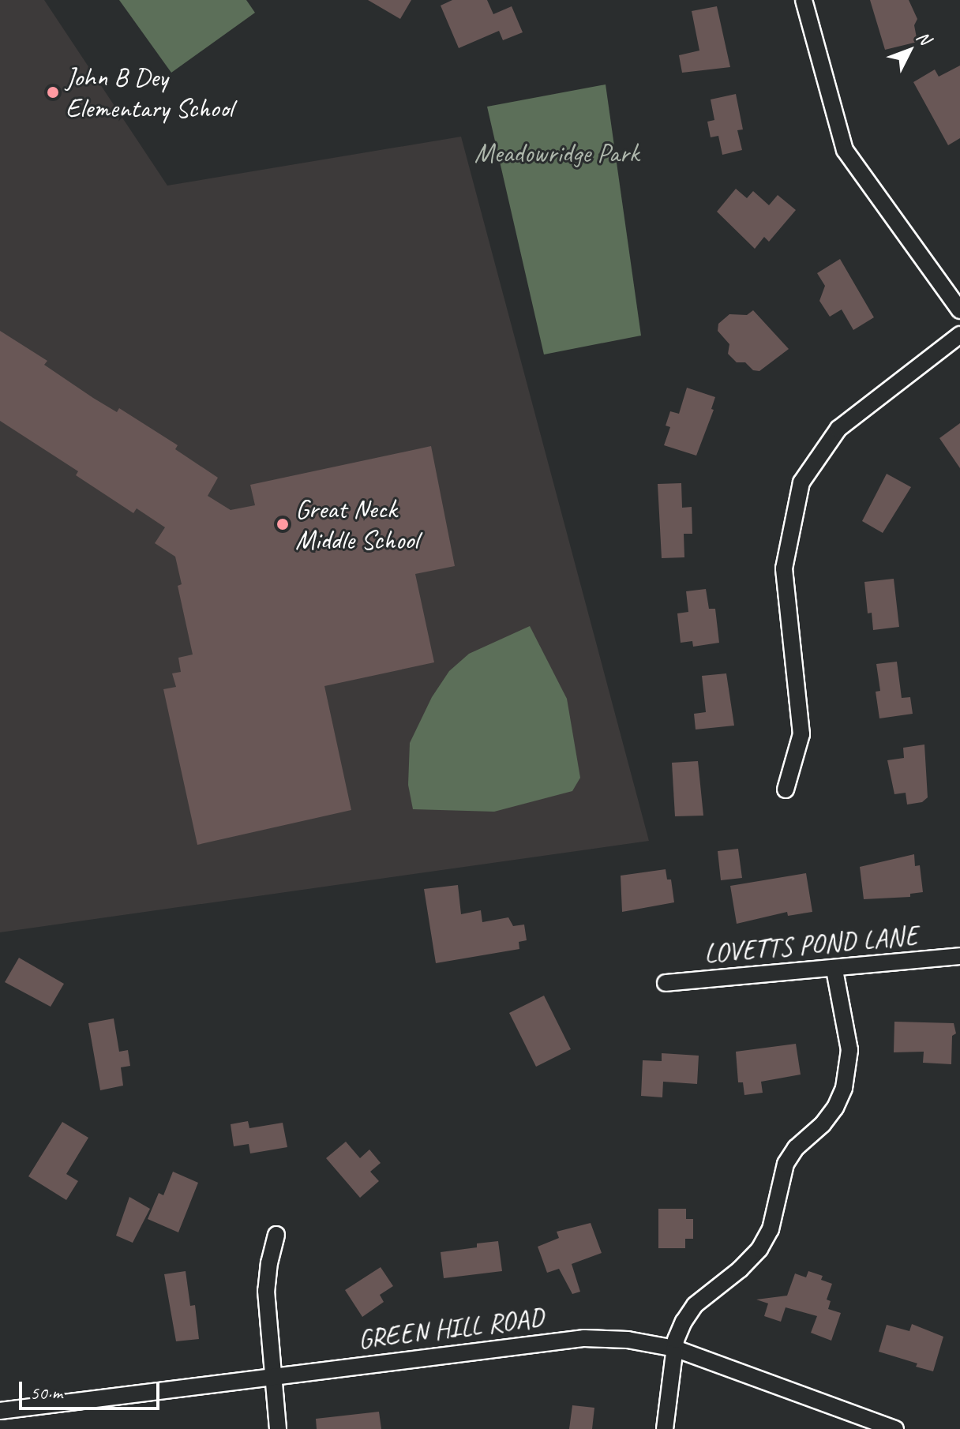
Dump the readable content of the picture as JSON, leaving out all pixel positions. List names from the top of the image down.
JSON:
{
  "streets": {
    "street": ["LOVETTS POND LANE", "GREEN HILL ROAD"]
  },
  "parks": ["Meadowridge Park"],
  "places": ["John B Dey Elementary School", "Great Neck Middle School"],
  "scale_bar": "50 m",
  "north": "top right"
}
